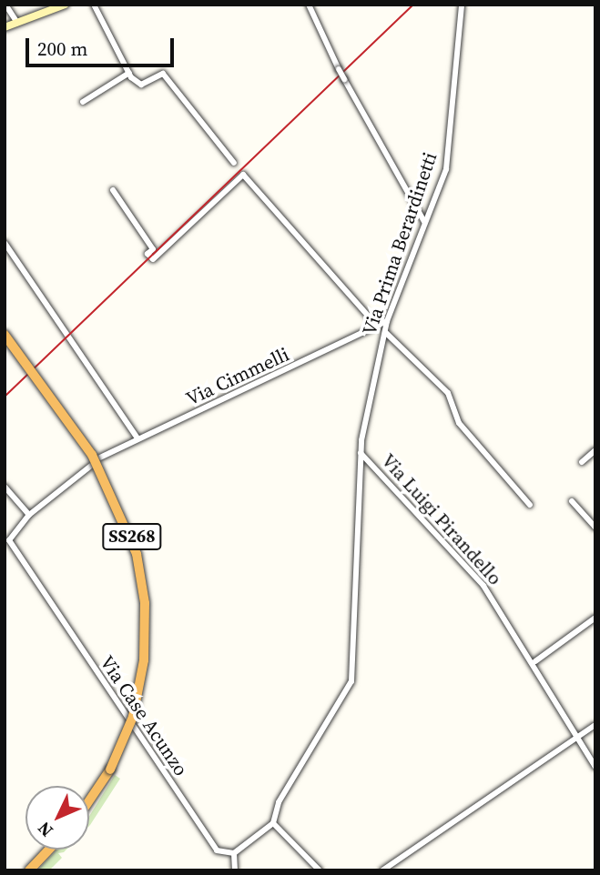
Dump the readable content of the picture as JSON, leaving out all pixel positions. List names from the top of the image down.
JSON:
{
  "streets": {
    "highway": ["SS268"],
    "street": [
      "Via Prima Berardinetti",
      "Via Cimmelli",
      "Via Luigi Pirandello",
      "Via Case Acunzo"
    ]
  },
  "crossings": [
    ["Via Prima Berardinetti", "Via Cimmelli"],
    ["Via Prima Berardinetti", "Via Luigi Pirandello"]
  ],
  "scale_bar": "200 m",
  "north": "bottom left"
}
